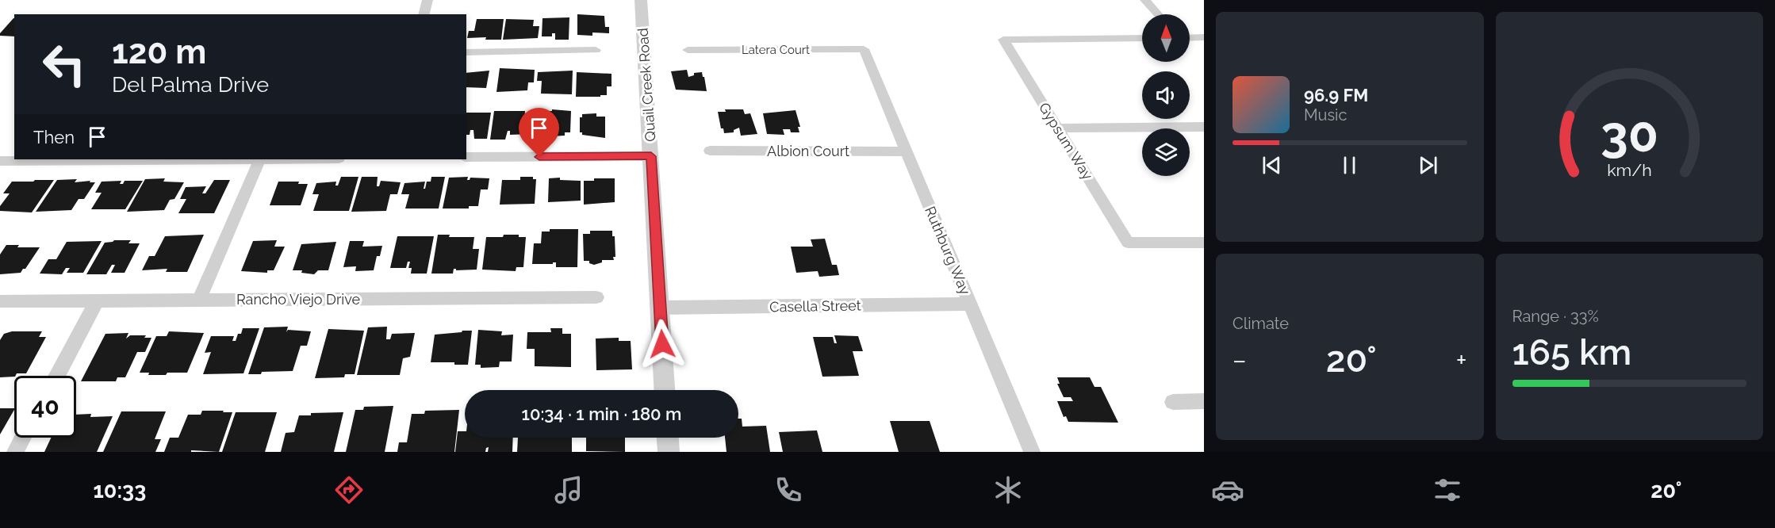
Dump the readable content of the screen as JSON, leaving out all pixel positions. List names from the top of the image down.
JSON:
{
  "streets": {
    "street": [
      "Latera Court",
      "Quail Creek Road",
      "Gypsum Way",
      "Albion Court",
      "Ruthburg Way",
      "Rancho Viejo Drive",
      "Casella Street"
    ]
  },
  "crossings": [
    ["Latera Court", "Ruthburg Way"],
    ["Quail Creek Road", "Casella Street"],
    ["Albion Court", "Ruthburg Way"],
    ["Ruthburg Way", "Casella Street"]
  ],
  "north": "top",
  "page": {
    "turn": ["120 m", "Del Palma Drive"],
    "song": ["96.9 FM", "Music"],
    "then": "Then",
    "tile": [
      "Climate",
      ["Range · 33%", "165 km"]
    ],
    "heat": ["−", "20°", "+"],
    "limit": "40",
    "trip": "10:34 · 1 min · 180 m",
    "tabs": ["10:33", "20°"],
    "gauge": ["30", "km/h"]
  }
}
